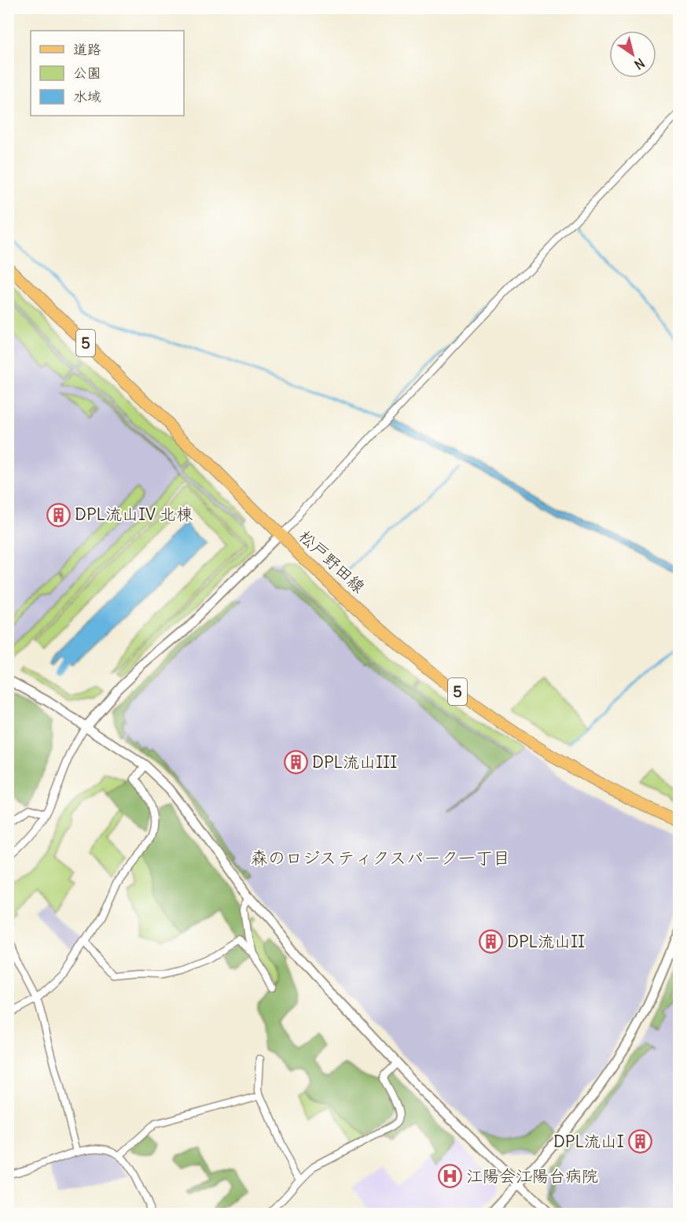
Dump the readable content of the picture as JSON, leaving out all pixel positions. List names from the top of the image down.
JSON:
{
  "streets": {
    "main road": ["5", "松戸野田線"]
  },
  "districts": ["森のロジスティクスパーク一丁目"],
  "places": {
    "building": [
      "DPL流山IV 北棟",
      "DPL流山III",
      "DPL流山II",
      "DPL流山I"
    ],
    "hospital": ["江陽会江陽台病院"]
  },
  "legend": ["道路", "公園", "水域"],
  "north": "bottom right"
}
